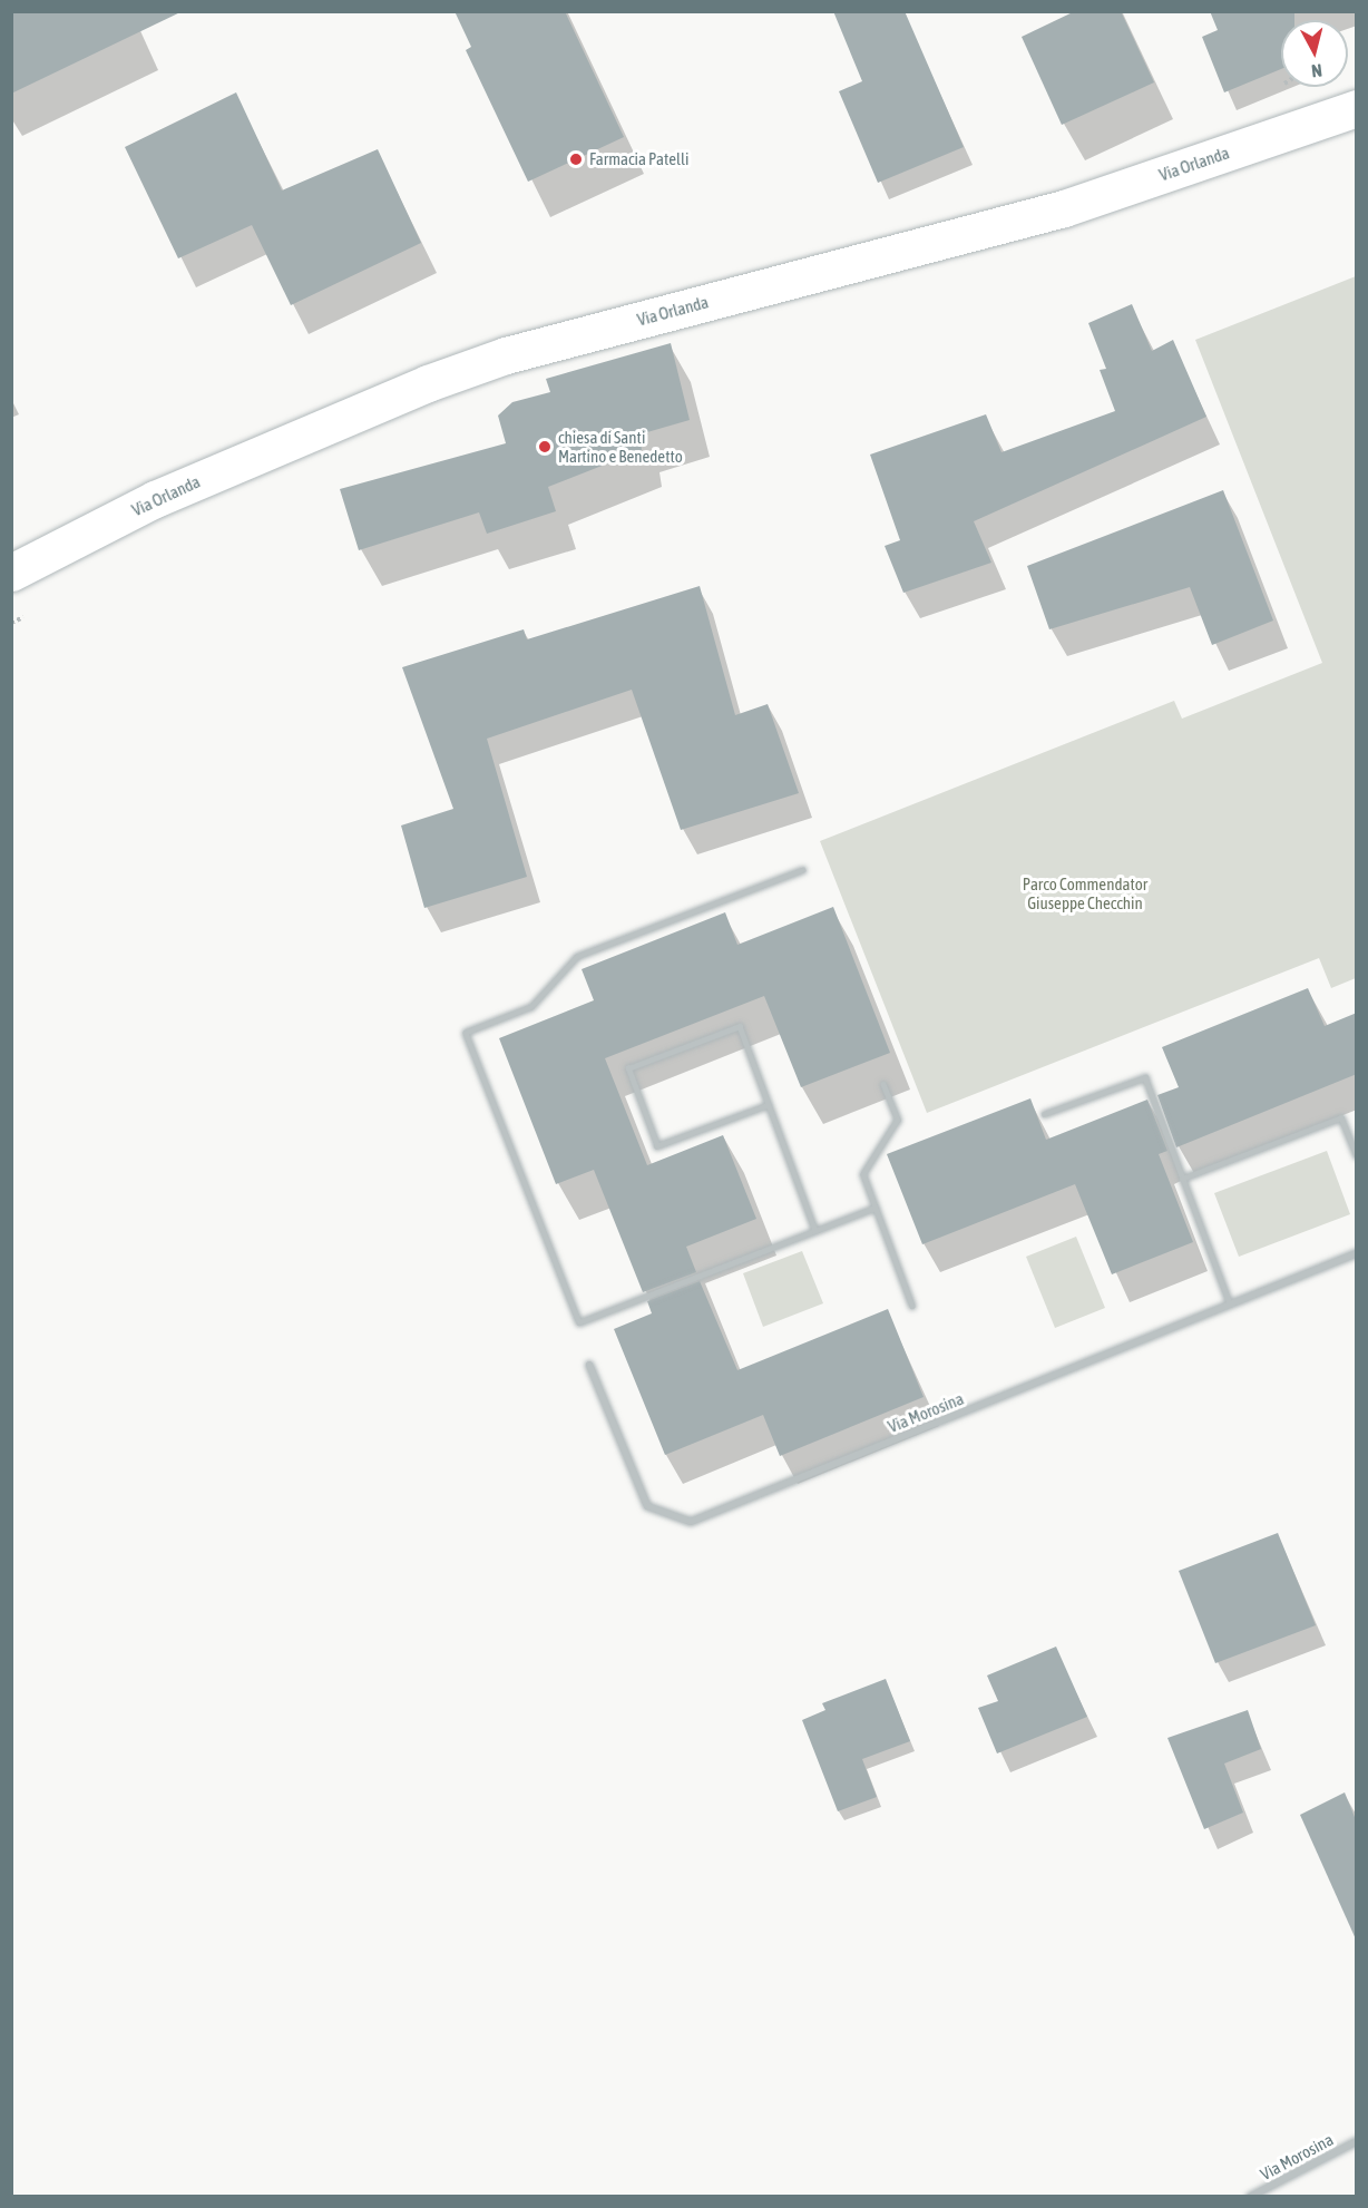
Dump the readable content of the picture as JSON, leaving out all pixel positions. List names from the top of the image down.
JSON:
{
  "streets": {
    "main road": ["Via Orlanda"],
    "street": ["Via Morosina"]
  },
  "parks": ["Parco Commendator Giuseppe Checchin"],
  "places": ["Farmacia Patelli", "chiesa di Santi Martino e Benedetto"],
  "north": "bottom"
}
